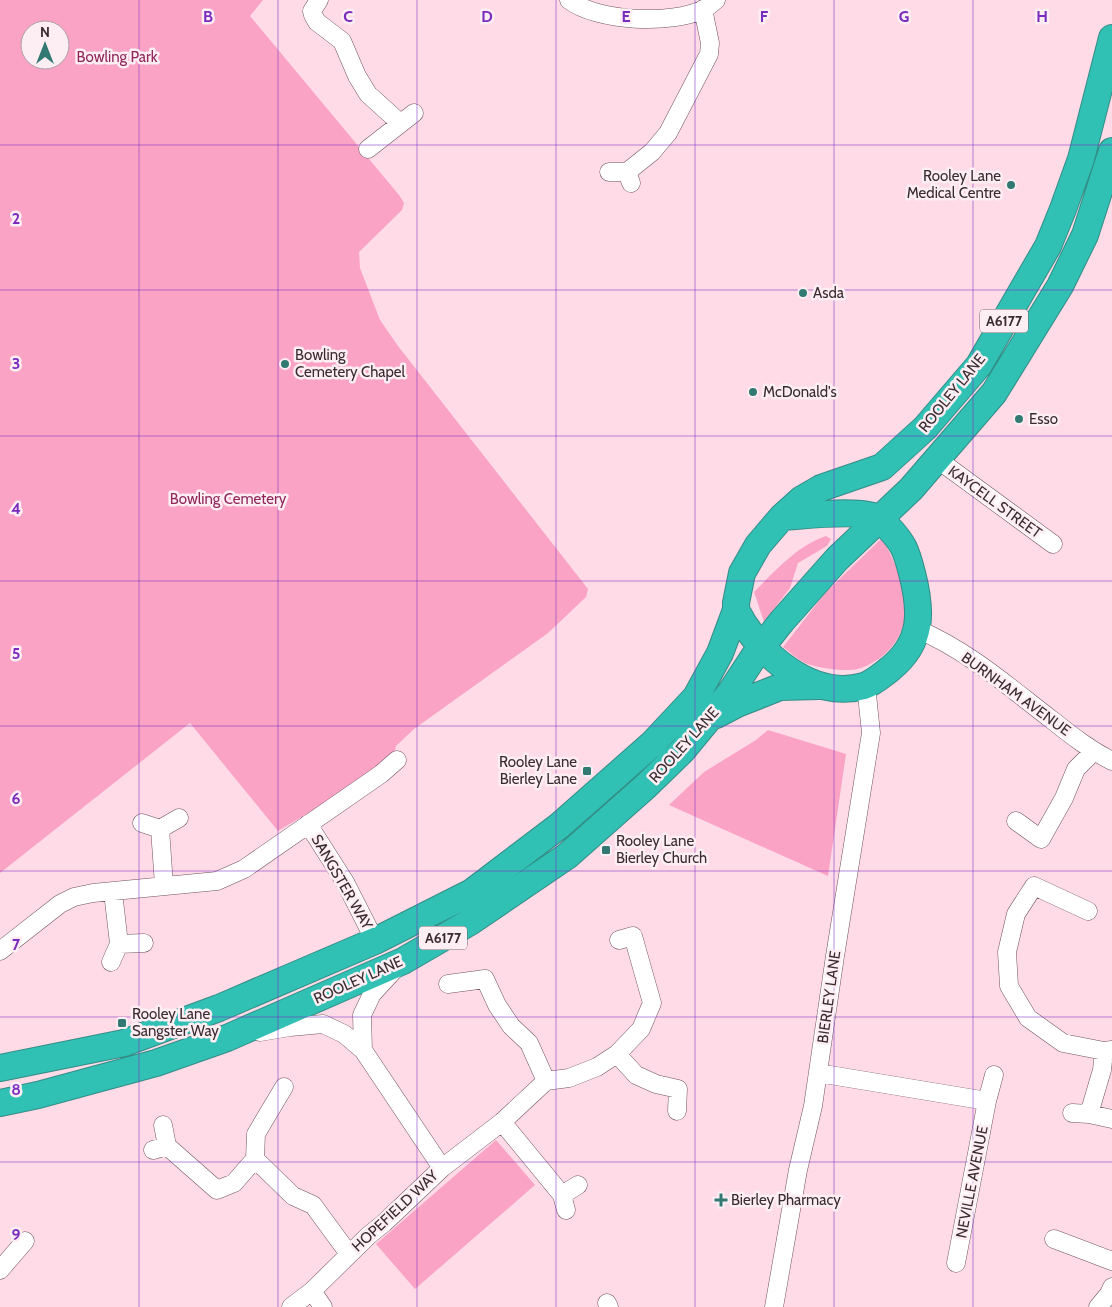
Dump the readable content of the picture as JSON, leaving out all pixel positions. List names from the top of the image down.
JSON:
{
  "streets": {
    "highway": ["A6177", "ROOLEY LANE"],
    "street": [
      "KAYCELL STREET",
      "BURNHAM AVENUE",
      "SANGSTER WAY",
      "BIERLEY LANE",
      "NEVILLE AVENUE",
      "HOPEFIELD WAY"
    ]
  },
  "crossings": [
    ["A6177", "ROOLEY LANE"],
    ["ROOLEY LANE", "KAYCELL STREET"],
    ["ROOLEY LANE", "SANGSTER WAY"],
    ["ROOLEY LANE", "HOPEFIELD WAY"]
  ],
  "parks": ["Bowling Park", "Bowling Cemetery"],
  "places": {
    "other": [
      "Rooley Lane Medical Centre",
      "Asda",
      "Bowling Cemetery Chapel",
      "McDonald's",
      "Esso"
    ],
    "transit": ["Rooley Lane Bierley Lane", "Rooley Lane Bierley Church", "Rooley Lane Sangster Way"],
    "health": ["Bierley Pharmacy"]
  },
  "north": "top",
  "grid": {
    "columns": [
      "B",
      "C",
      "D",
      "E",
      "F",
      "G",
      "H"
    ],
    "rows": [
      "2",
      "3",
      "4",
      "5",
      "6",
      "7",
      "8",
      "9"
    ]
  }
}
